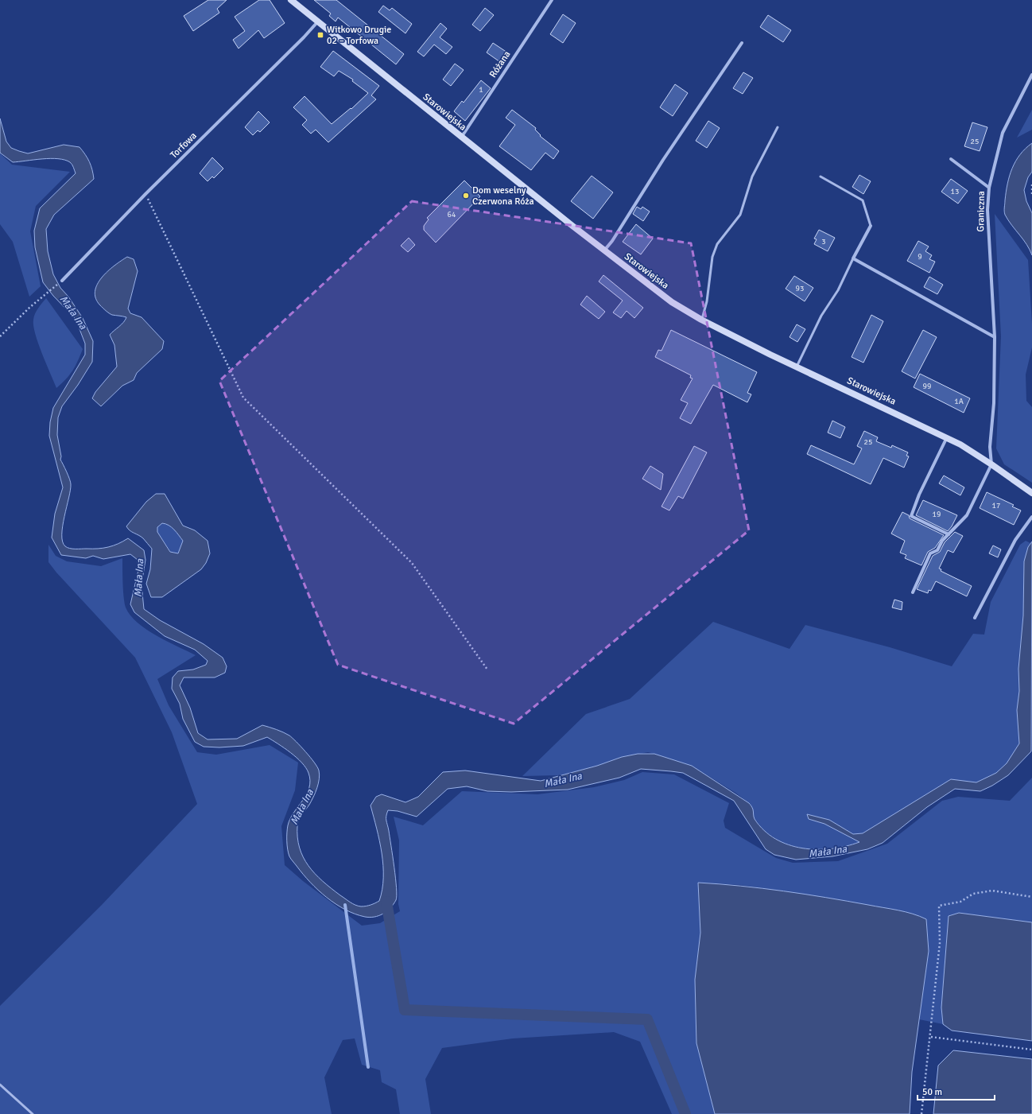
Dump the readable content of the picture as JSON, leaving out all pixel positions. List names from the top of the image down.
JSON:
{
  "streets": {
    "street": [
      "Różana",
      "Starowiejska",
      "Torfowa",
      "Graniczna"
    ]
  },
  "crossings": [
    ["Różana", "Starowiejska"],
    ["Starowiejska", "Torfowa"],
    ["Starowiejska", "Graniczna"]
  ],
  "water": ["Mała Ina"],
  "places": {
    "transit": ["Witkowo Drugie 02 – Torfowa"],
    "other": ["Dom weselny Czerwona Róża"]
  },
  "house_numbers": [
    "1",
    "25",
    "13",
    "64",
    "3",
    "9",
    "93",
    "99",
    "1A",
    "25",
    "17",
    "19"
  ],
  "scale_bar": "50 m"
}
